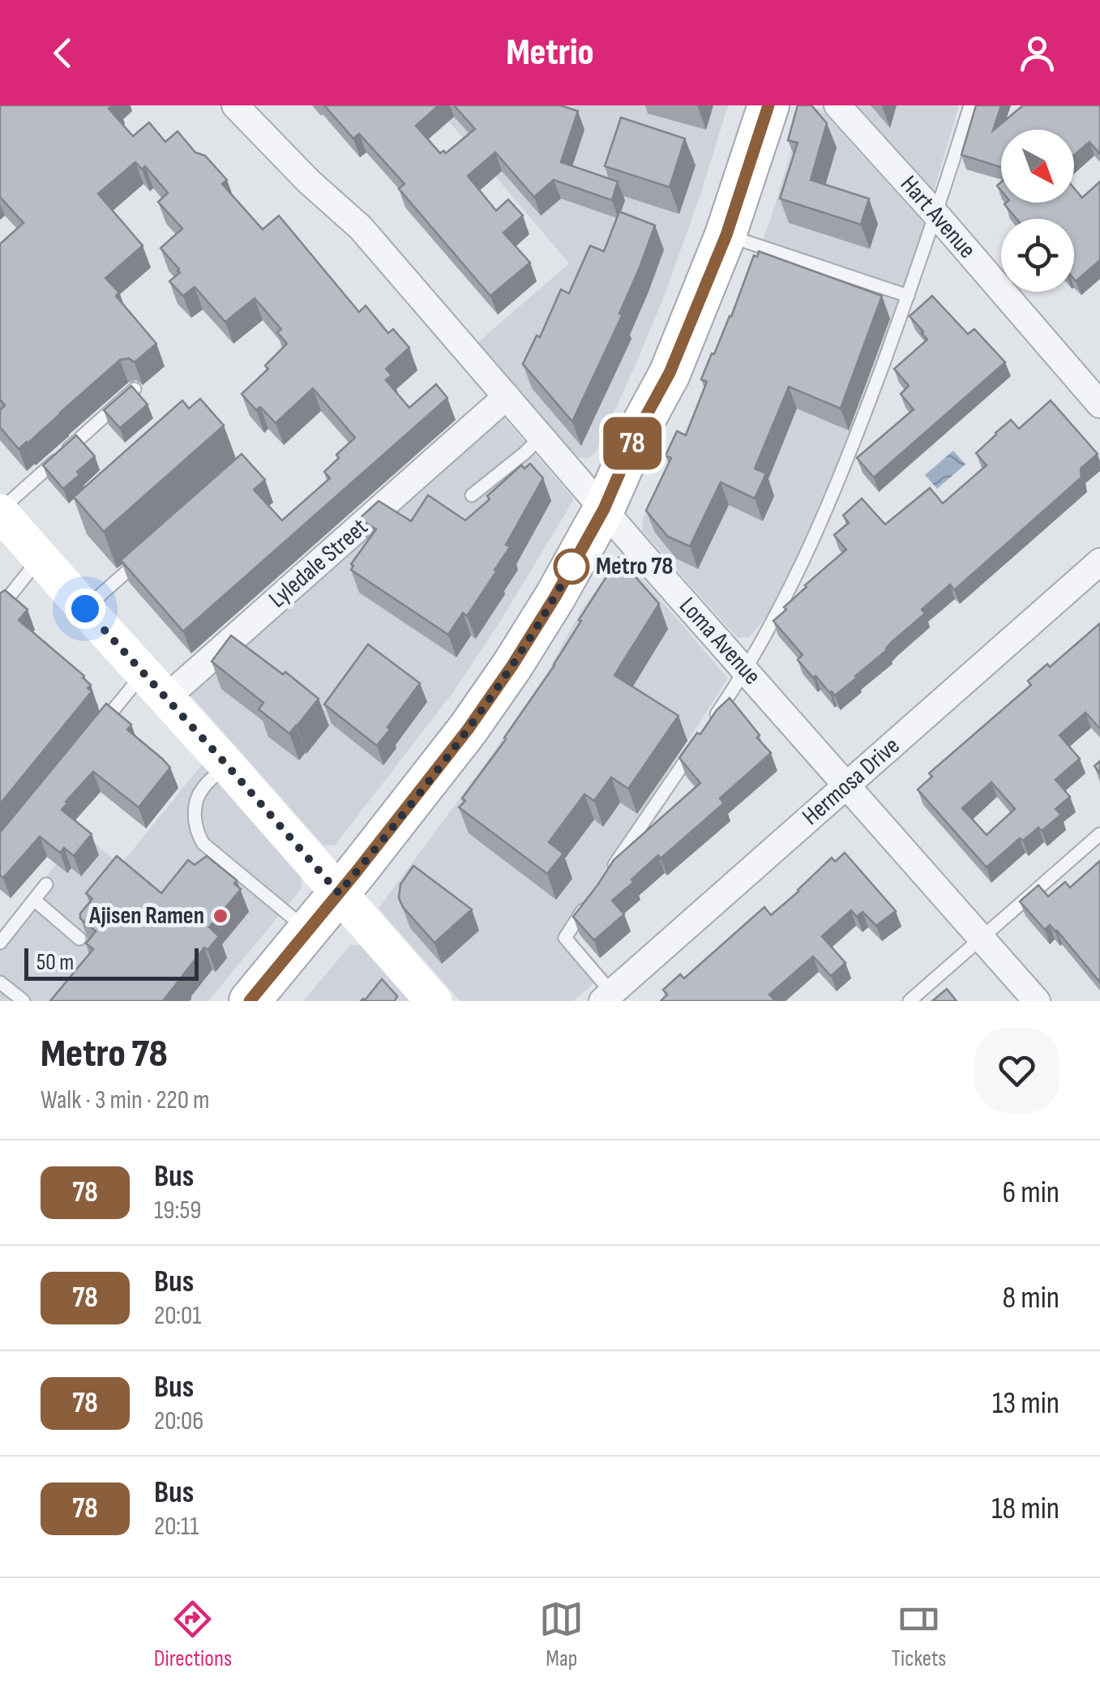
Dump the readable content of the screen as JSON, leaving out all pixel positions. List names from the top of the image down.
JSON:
{
  "streets": {
    "street": [
      "Hart Avenue",
      "Lyledale Street",
      "Loma Avenue",
      "Hermosa Drive"
    ]
  },
  "crossings": [
    ["Lyledale Street", "Loma Avenue"],
    ["Loma Avenue", "Hermosa Drive"]
  ],
  "places": ["Metro 78", "Ajisen Ramen"],
  "lines": ["bus line 78"],
  "scale_bar": "50 m",
  "north": "bottom right",
  "page": {
    "header": "Metrio",
    "on_map": "78",
    "scale": "50 m",
    "heading": ["Metro 78", "Walk · 3 min · 220 m"],
    "list": [
      {
        "mark": "78",
        "name": "Bus",
        "note": "19:59",
        "value": "6 min"
      },
      {
        "mark": "78",
        "name": "Bus",
        "note": "20:01",
        "value": "8 min"
      },
      {
        "mark": "78",
        "name": "Bus",
        "note": "20:06",
        "value": "13 min"
      },
      {
        "mark": "78",
        "name": "Bus",
        "note": "20:11",
        "value": "18 min"
      }
    ],
    "tabs": ["Directions", "Map", "Tickets"]
  }
}
